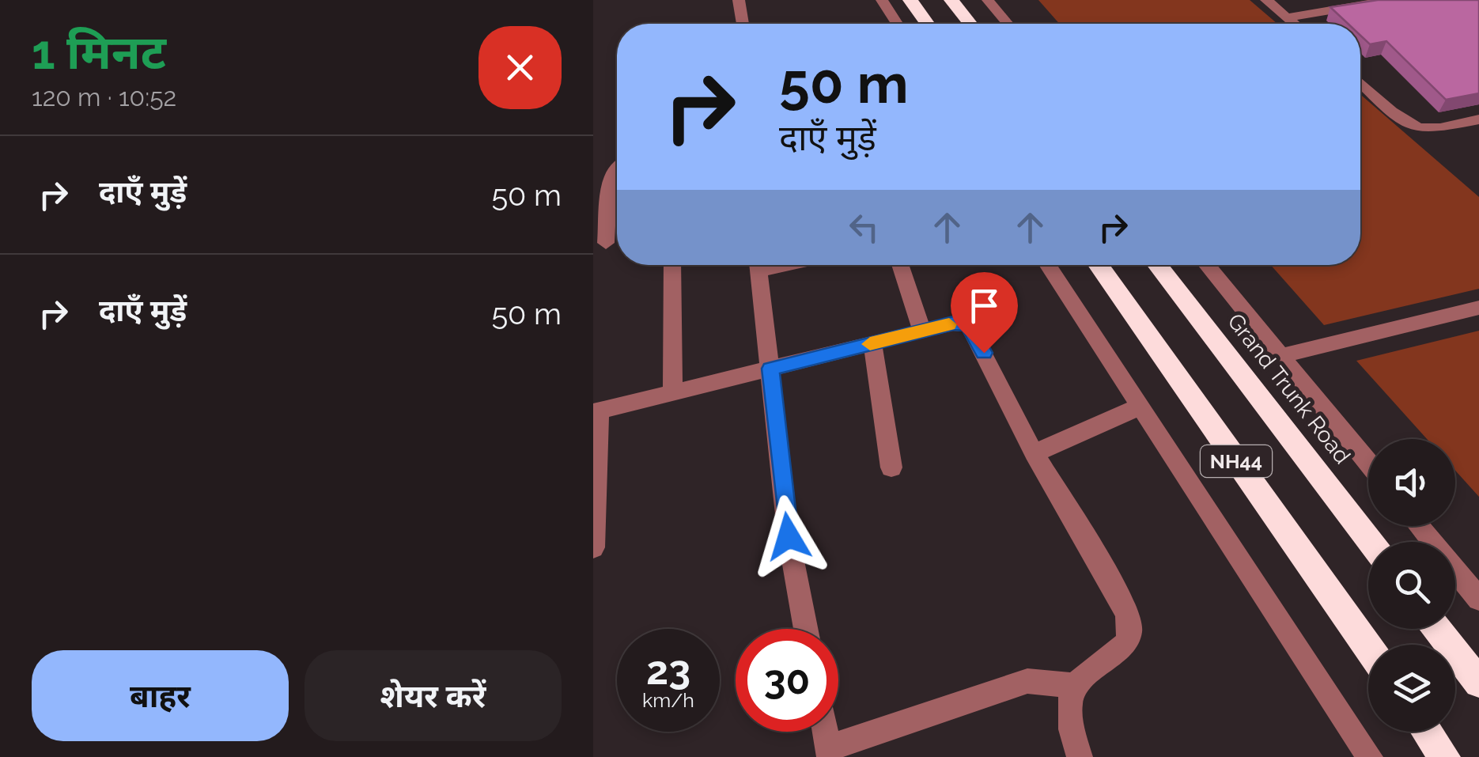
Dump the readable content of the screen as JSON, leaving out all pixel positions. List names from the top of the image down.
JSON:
{
  "streets": {
    "highway": ["Grand Trunk Road", "NH44"]
  },
  "page": {
    "heading": ["1 मिनट", "120 m · 10:52"],
    "turn": ["50 m", "दाएँ मुड़ें"],
    "list": [
      {
        "name": "दाएँ मुड़ें",
        "value": "50 m"
      },
      {
        "name": "दाएँ मुड़ें",
        "value": "50 m"
      }
    ],
    "speed": "23 km/h",
    "limit": "30",
    "buttons": ["बाहर", "शेयर करें"]
  }
}
